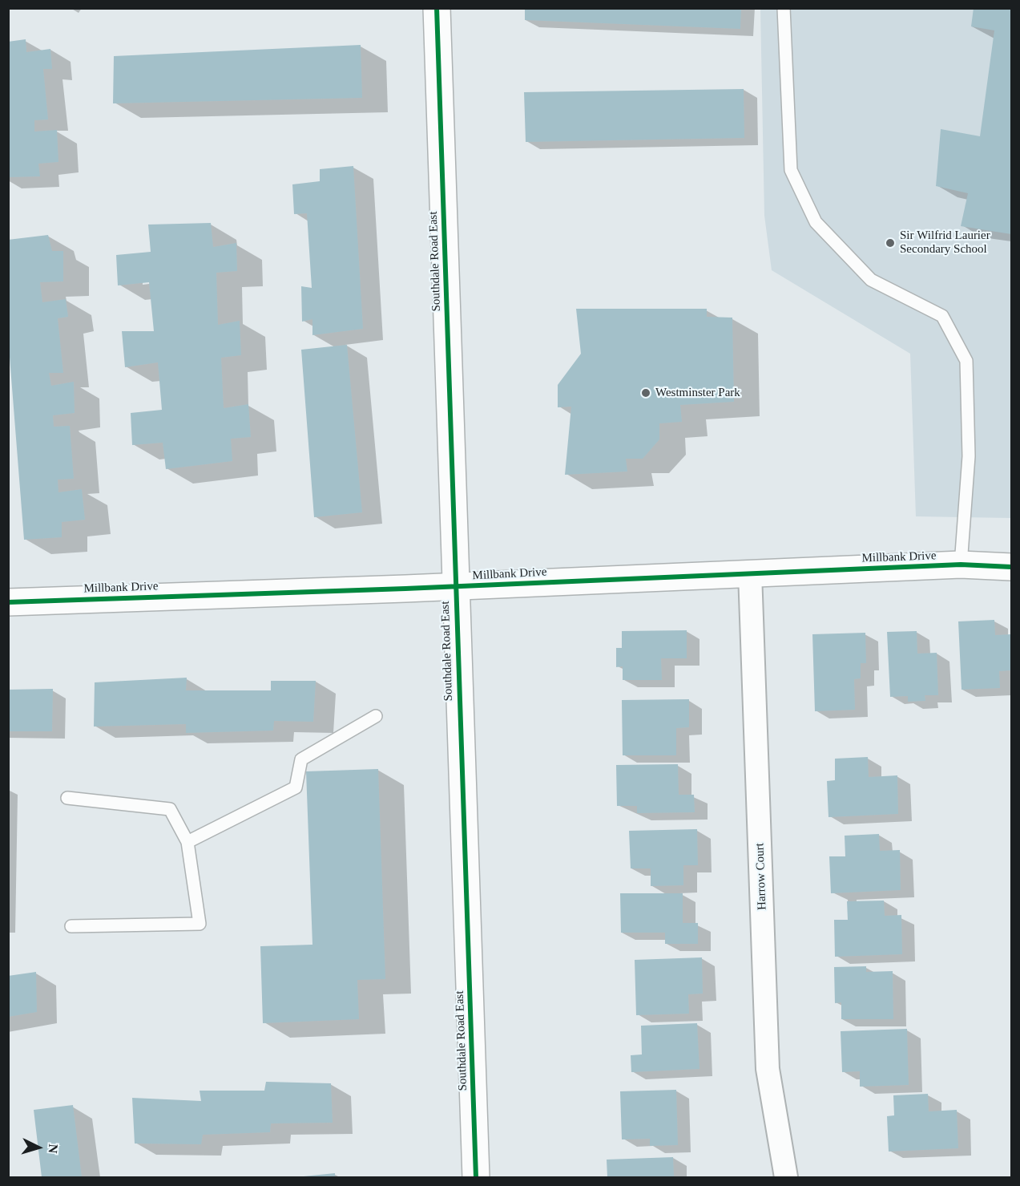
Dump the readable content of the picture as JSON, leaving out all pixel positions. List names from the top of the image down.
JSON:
{
  "streets": {
    "main road": ["Southdale Road East", "Millbank Drive"],
    "street": ["Harrow Court"]
  },
  "crossings": [
    ["Southdale Road East", "Millbank Drive"],
    ["Millbank Drive", "Harrow Court"]
  ],
  "places": ["Sir Wilfrid Laurier Secondary School", "Westminster Park"],
  "north": "right"
}
